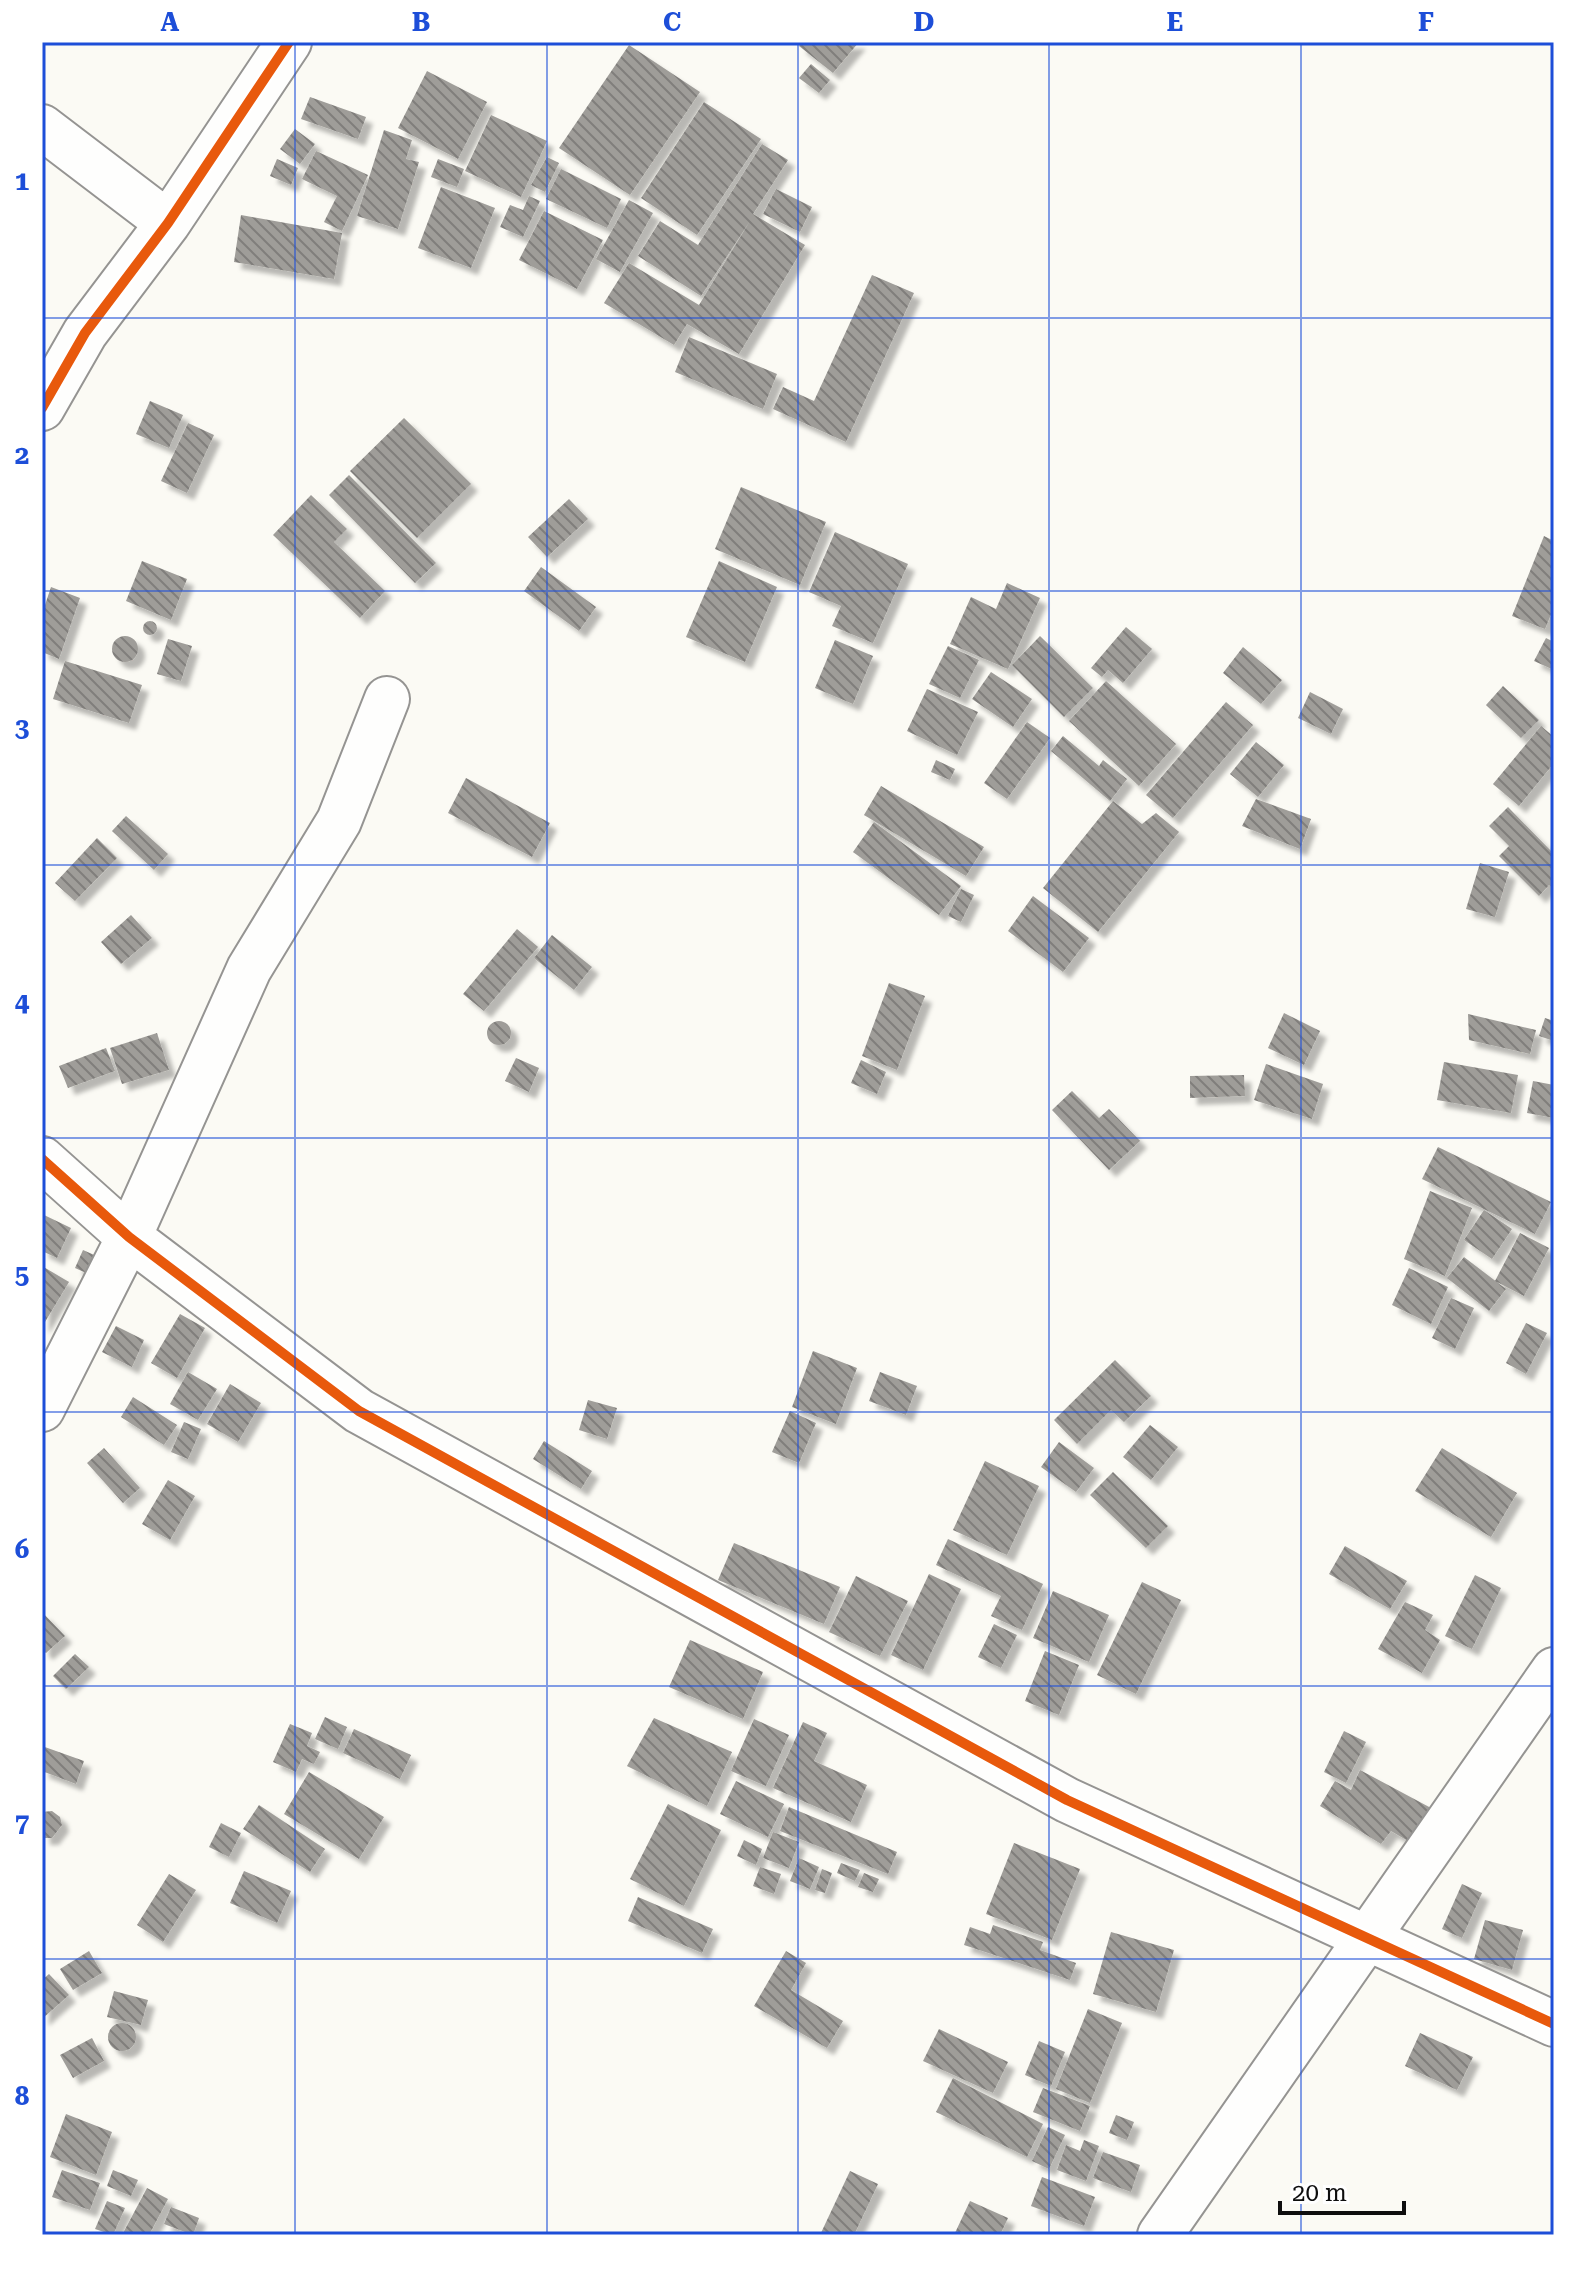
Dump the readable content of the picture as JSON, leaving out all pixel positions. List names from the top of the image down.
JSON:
{
  "scale_bar": "20 m",
  "grid": {
    "columns": [
      "A",
      "B",
      "C",
      "D",
      "E",
      "F"
    ],
    "rows": [
      "1",
      "2",
      "3",
      "4",
      "5",
      "6",
      "7",
      "8"
    ]
  }
}
